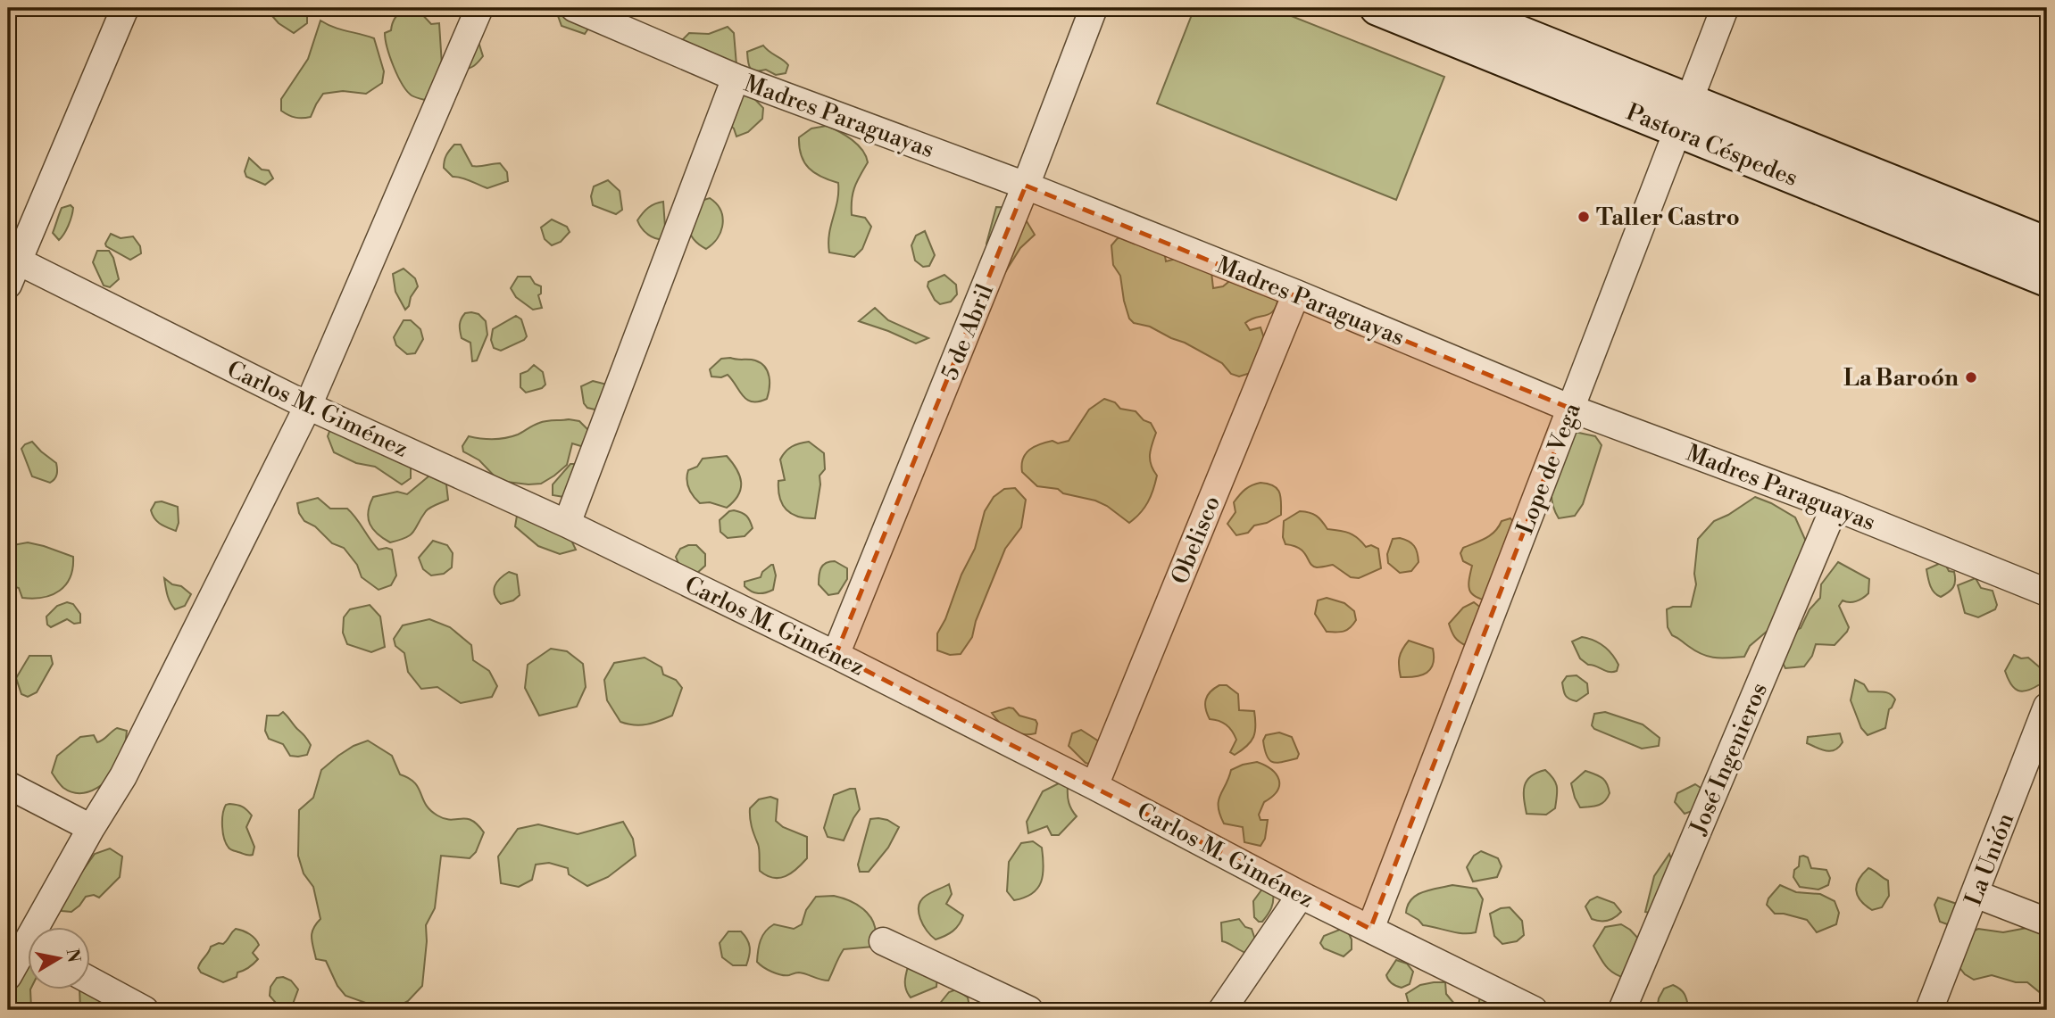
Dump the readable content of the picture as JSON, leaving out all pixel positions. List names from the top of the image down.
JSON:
{
  "streets": {
    "main road": ["Pastora Céspedes"],
    "street": [
      "Madres Paraguayas",
      "5 de Abril",
      "Carlos M. Giménez",
      "Lope de Vega",
      "Obelisco",
      "José Ingenieros",
      "La Unión"
    ]
  },
  "crossings": [
    ["Madres Paraguayas", "5 de Abril"],
    ["Madres Paraguayas", "Lope de Vega"],
    ["Madres Paraguayas", "Obelisco"],
    ["Madres Paraguayas", "José Ingenieros"],
    ["Pastora Céspedes", "Lope de Vega"],
    ["5 de Abril", "Carlos M. Giménez"],
    ["Carlos M. Giménez", "Lope de Vega"],
    ["Carlos M. Giménez", "Obelisco"]
  ],
  "places": ["Taller Castro", "La Baroón"],
  "north": "right"
}
